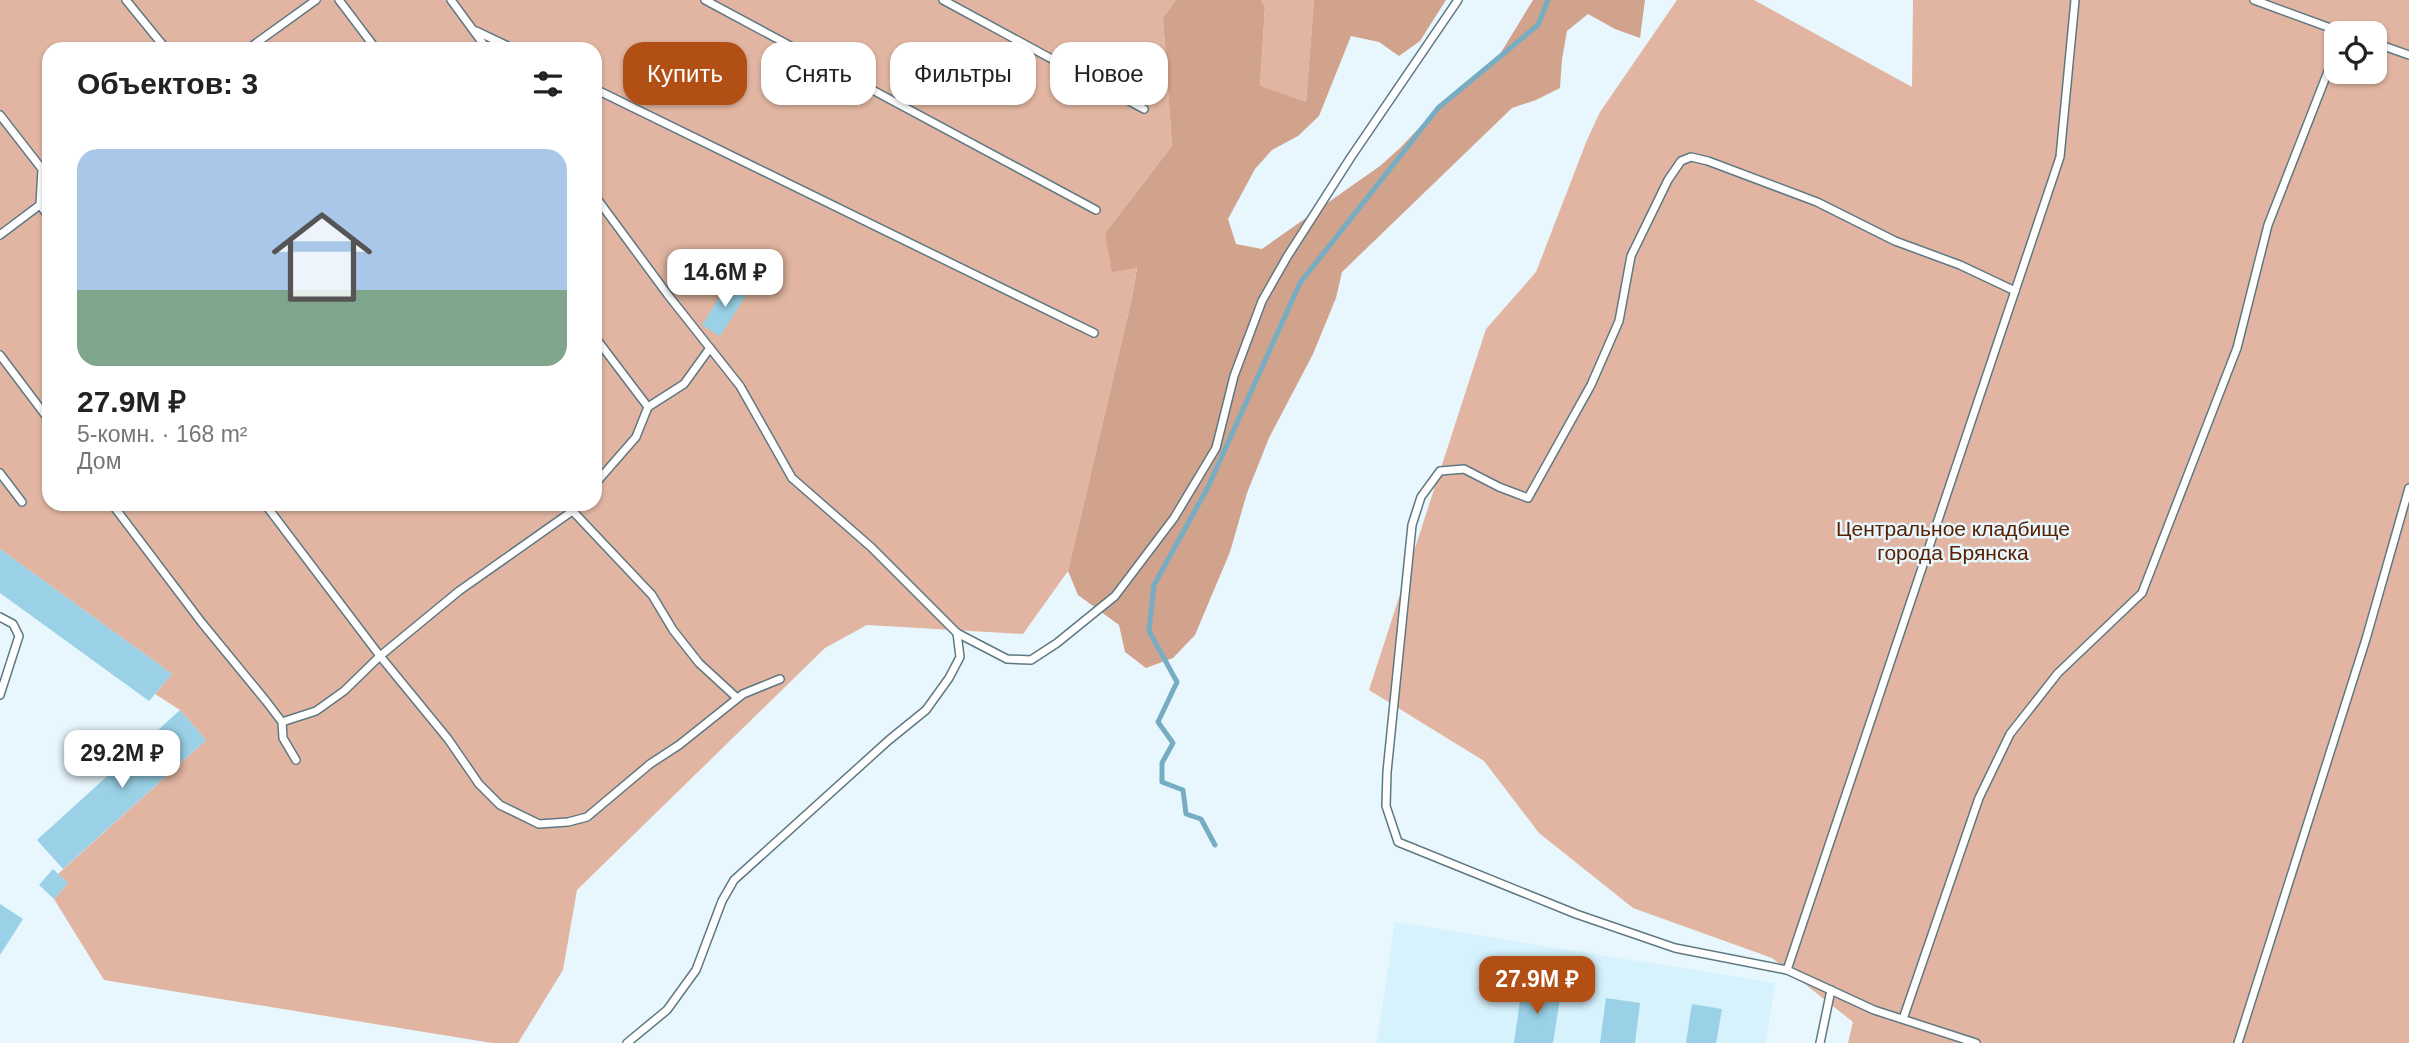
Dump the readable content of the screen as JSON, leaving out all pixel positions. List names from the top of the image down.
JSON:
{
  "parks": ["Центральное кладбище города Брянска"],
  "page": {
    "chip": [
      "Купить",
      "Снять",
      "Фильтры",
      "Новое"
    ],
    "heading": "Объектов: 3",
    "list": [
      {
        "name": "27.9M ₽",
        "note": "5-комн. · 168 m² · Дом"
      }
    ],
    "price": ["14.6M ₽", "29.2M ₽", "27.9M ₽"]
  }
}
